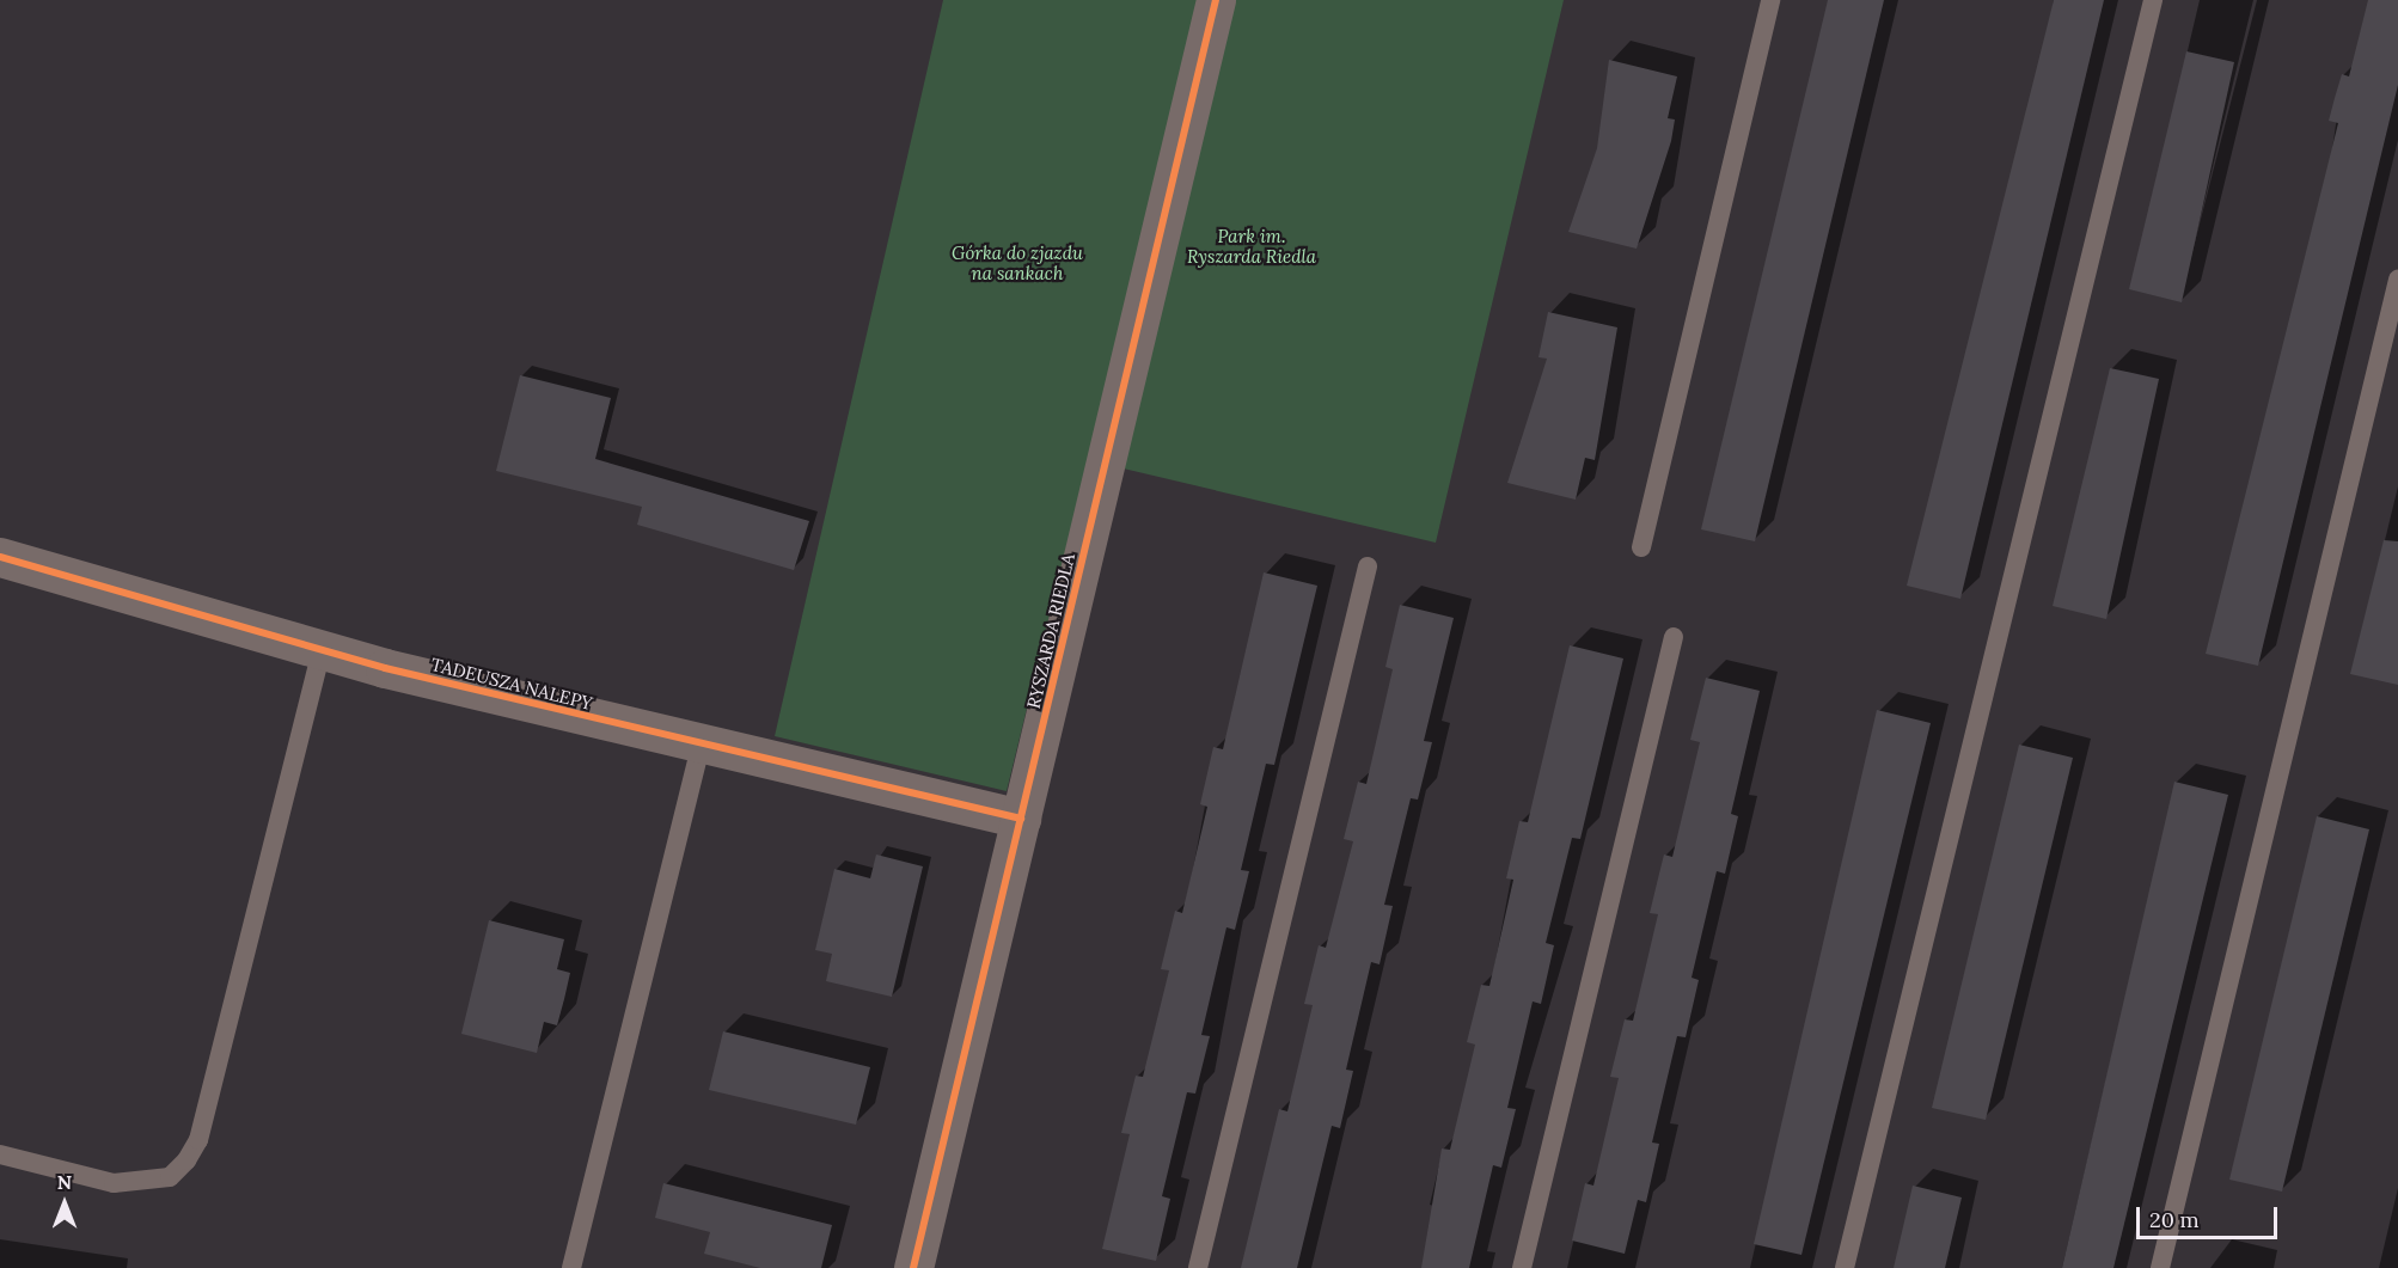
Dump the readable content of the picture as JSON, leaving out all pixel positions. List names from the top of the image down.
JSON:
{
  "streets": {
    "street": ["RYSZARDA RIEDLA", "TADEUSZA NALEPY"]
  },
  "crossings": [
    ["RYSZARDA RIEDLA", "TADEUSZA NALEPY"]
  ],
  "parks": ["Park im. Ryszarda Riedla", "Górka do zjazdu na sankach"],
  "scale_bar": "20 m",
  "north": "top"
}
